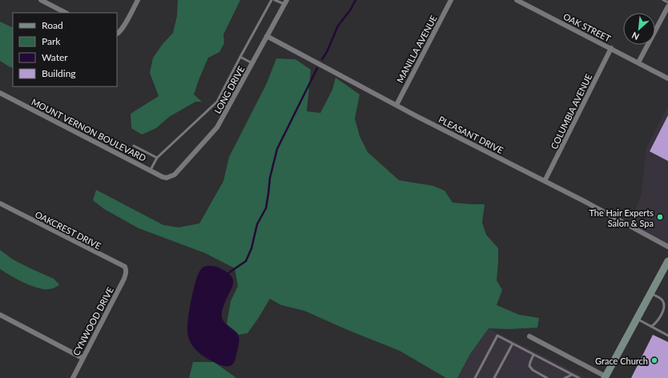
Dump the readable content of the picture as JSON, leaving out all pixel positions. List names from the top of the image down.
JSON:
{
  "streets": {
    "street": [
      "OAK STREET",
      "MANILLA AVENUE",
      "LONG DRIVE",
      "COLUMBIA AVENUE",
      "MOUNT VERNON BOULEVARD",
      "PLEASANT DRIVE",
      "OAKCREST DRIVE",
      "CYNWOOD DRIVE"
    ]
  },
  "crossings": [
    ["OAK STREET", "COLUMBIA AVENUE"],
    ["MANILLA AVENUE", "PLEASANT DRIVE"],
    ["LONG DRIVE", "MOUNT VERNON BOULEVARD"],
    ["LONG DRIVE", "PLEASANT DRIVE"],
    ["COLUMBIA AVENUE", "PLEASANT DRIVE"],
    ["OAKCREST DRIVE", "CYNWOOD DRIVE"]
  ],
  "places": ["The Hair Experts Salon & Spa", "Grace Church"],
  "legend": [
    "Road",
    "Park",
    "Water",
    "Building"
  ],
  "north": "bottom left"
}
